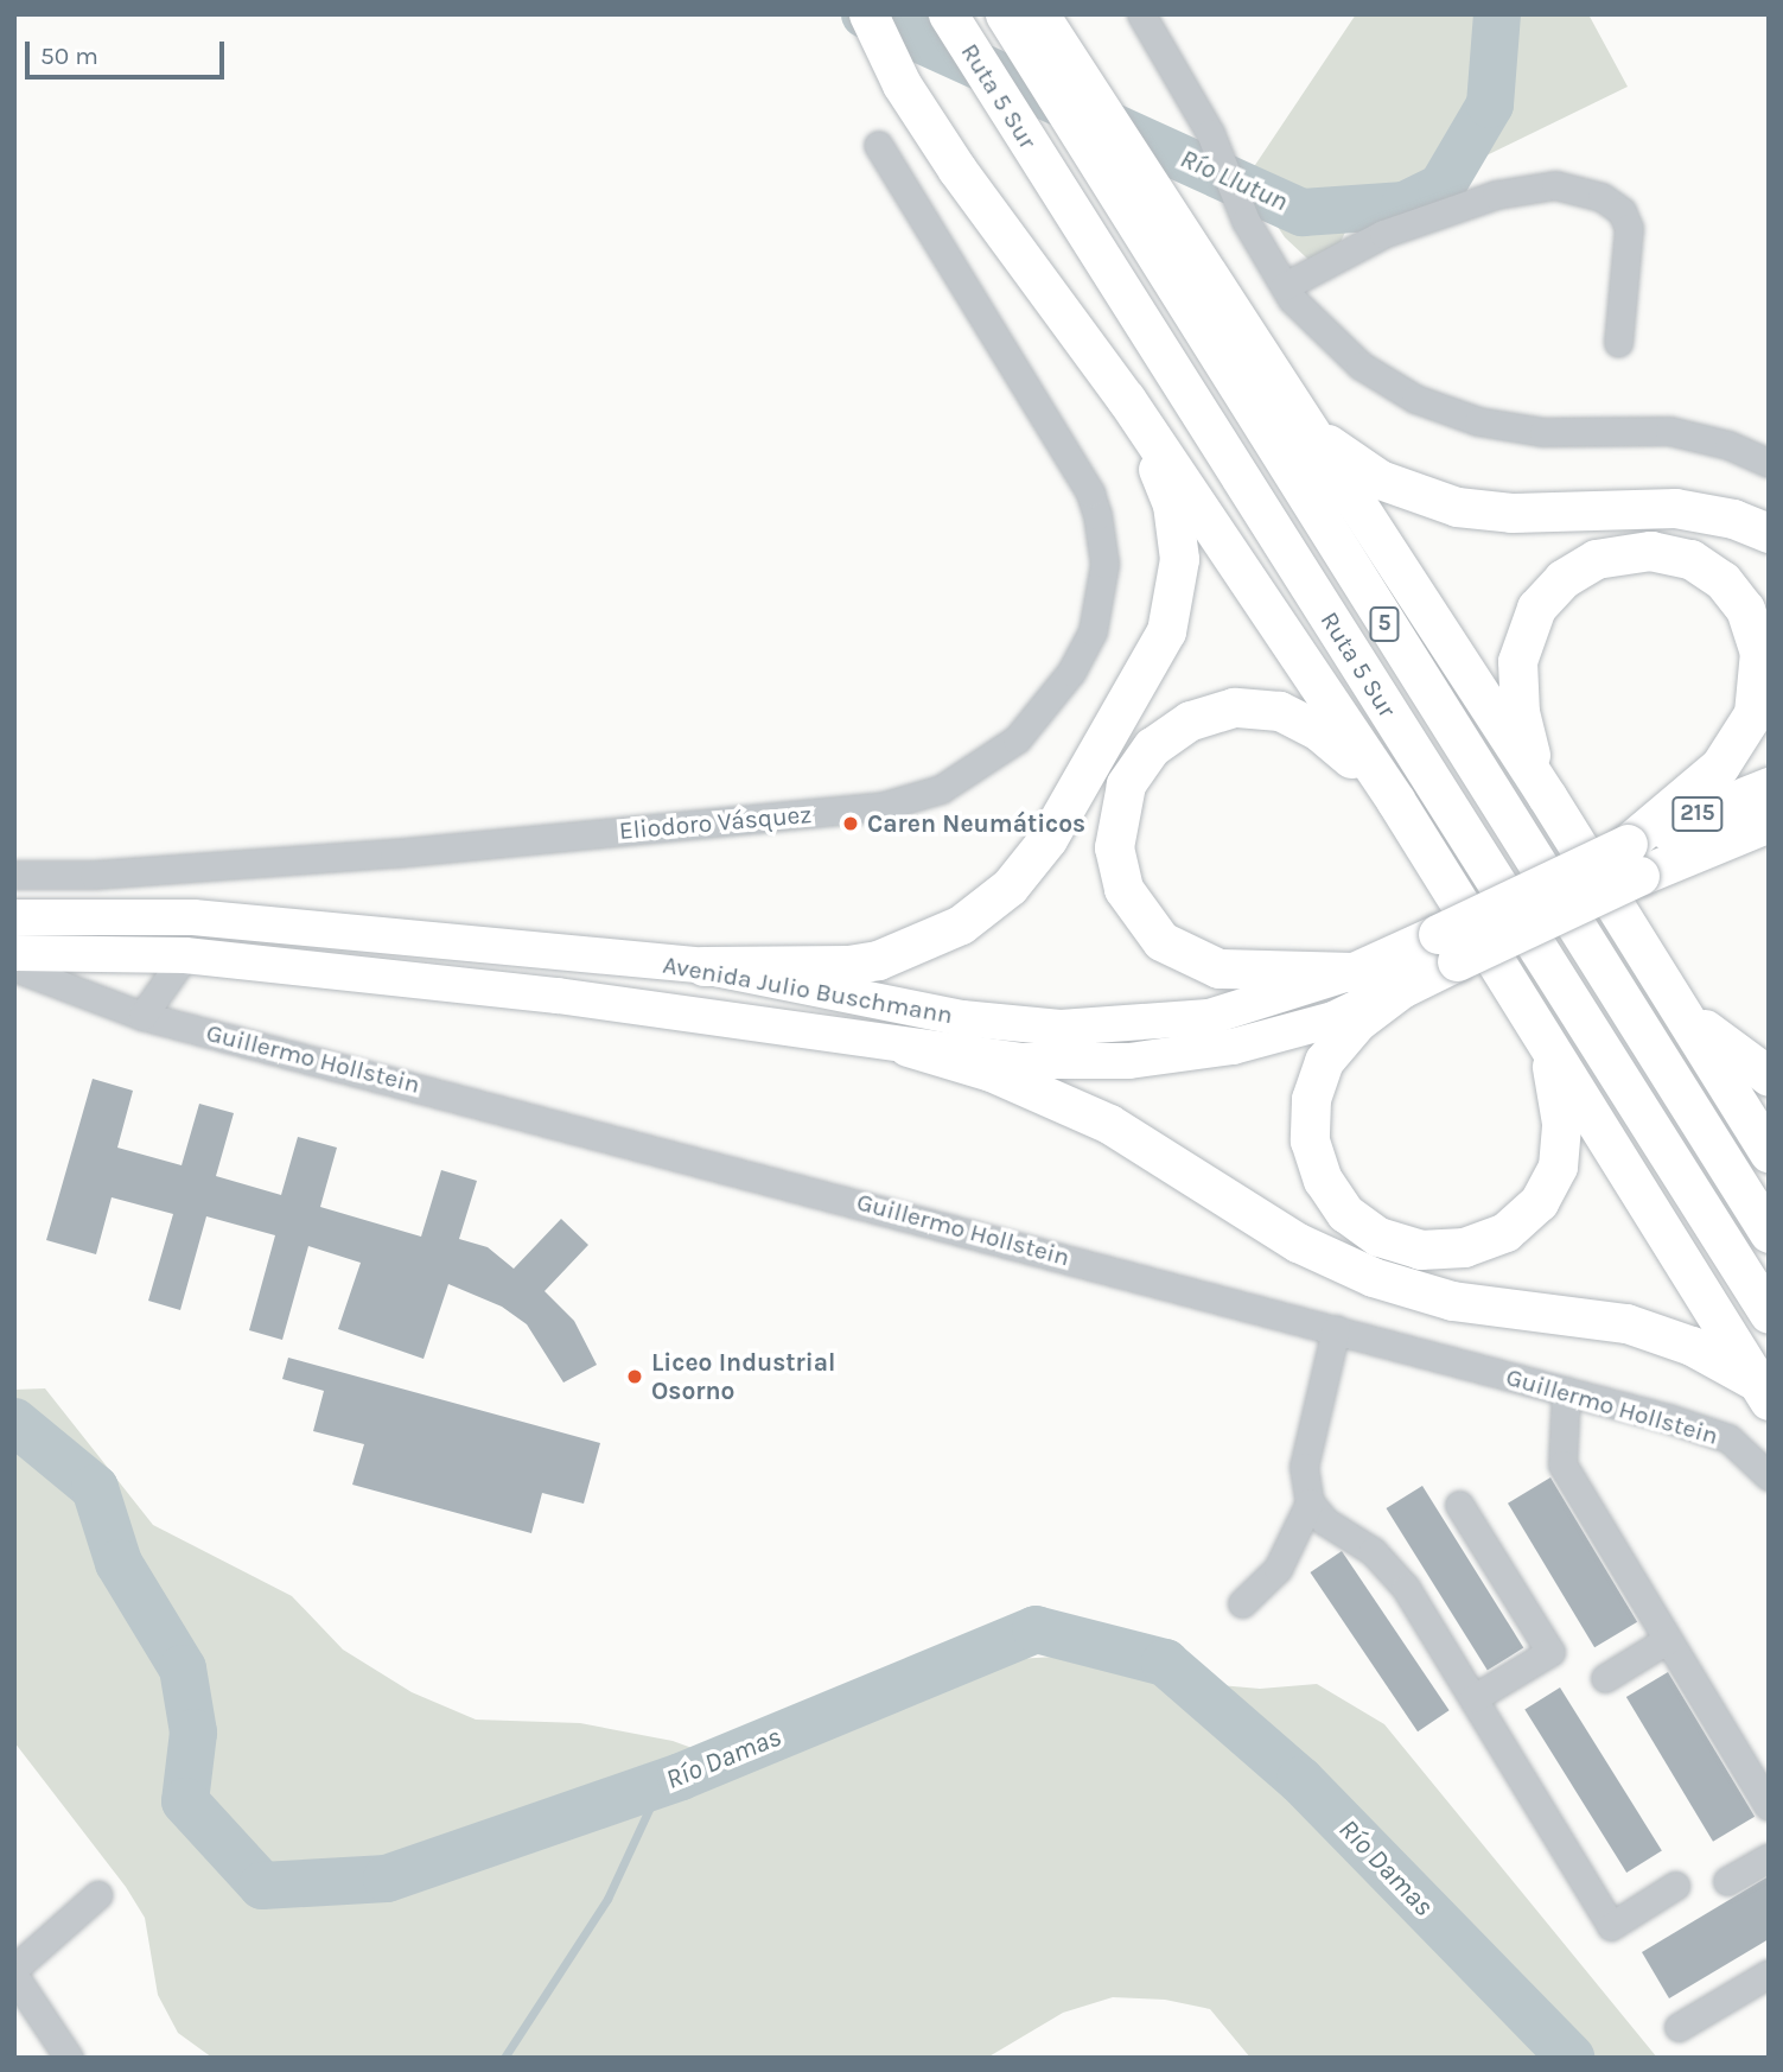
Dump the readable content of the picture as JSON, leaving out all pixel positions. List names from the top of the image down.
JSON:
{
  "streets": {
    "highway": [
      "Ruta 5 Sur",
      "5",
      "215",
      "Avenida Julio Buschmann"
    ],
    "street": ["Eliodoro Vásquez", "Guillermo Hollstein"]
  },
  "water": ["Río Llutun", "Río Damas"],
  "places": ["Caren Neumáticos", "Liceo Industrial Osorno"],
  "scale_bar": "50 m"
}
